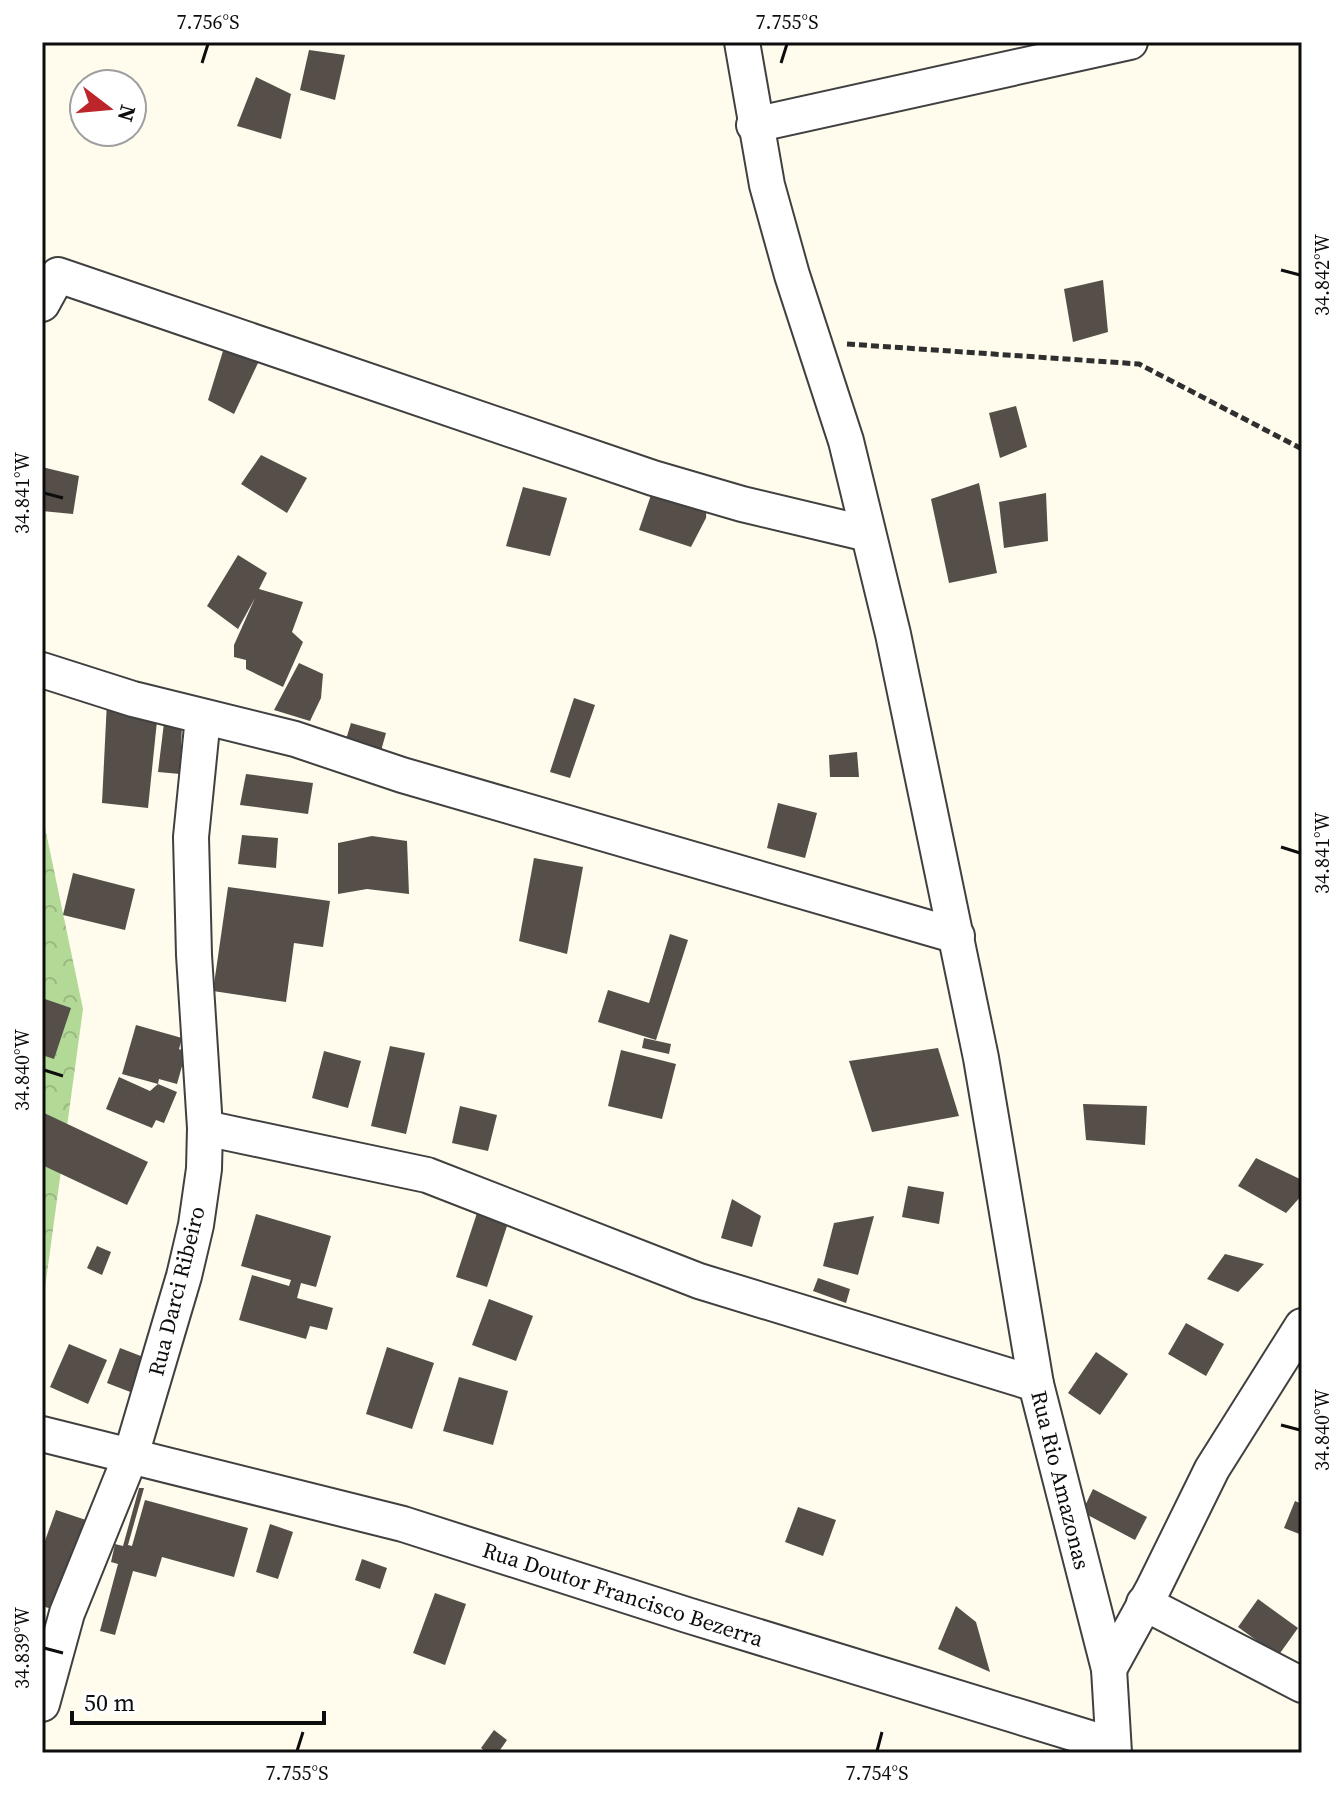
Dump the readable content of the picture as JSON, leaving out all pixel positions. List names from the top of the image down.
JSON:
{
  "streets": {
    "street": ["Rua Darci Ribeiro", "Rua Rio Amazonas", "Rua Doutor Francisco Bezerra"]
  },
  "crossings": [
    ["Rua Darci Ribeiro", "Rua Doutor Francisco Bezerra"],
    ["Rua Rio Amazonas", "Rua Doutor Francisco Bezerra"]
  ],
  "scale_bar": "50 m",
  "north": "right",
  "coordinates": [
    "7.756°S",
    "7.755°S",
    "34.842°W",
    "34.841°W",
    "34.840°W",
    "34.839°W",
    "7.754°S"
  ]
}
